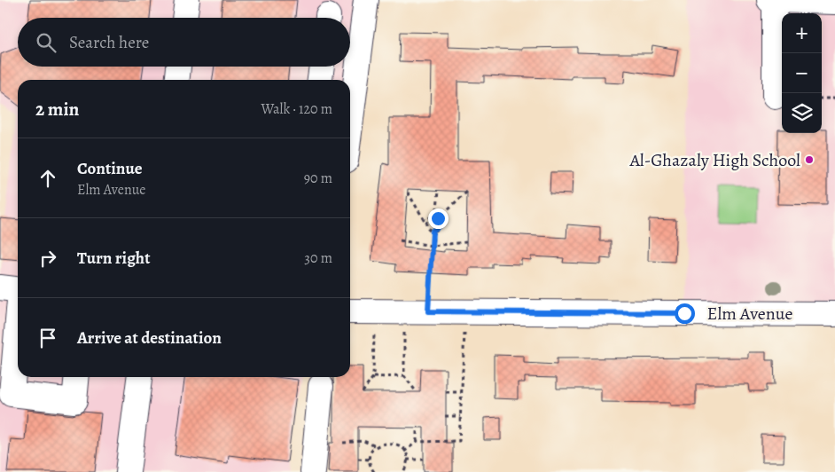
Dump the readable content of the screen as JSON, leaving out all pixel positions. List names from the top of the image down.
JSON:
{
  "streets": {
    "street": ["Elm Avenue"]
  },
  "places": ["Al-Ghazaly High School"],
  "page": {
    "map_buttons": ["+", "−"],
    "search": "Search here",
    "heading": ["2 min", "Walk · 120 m"],
    "list": [
      ["Continue", "Elm Avenue", "90 m"],
      ["Turn right", "30 m"],
      "Arrive at destination"
    ]
  }
}
